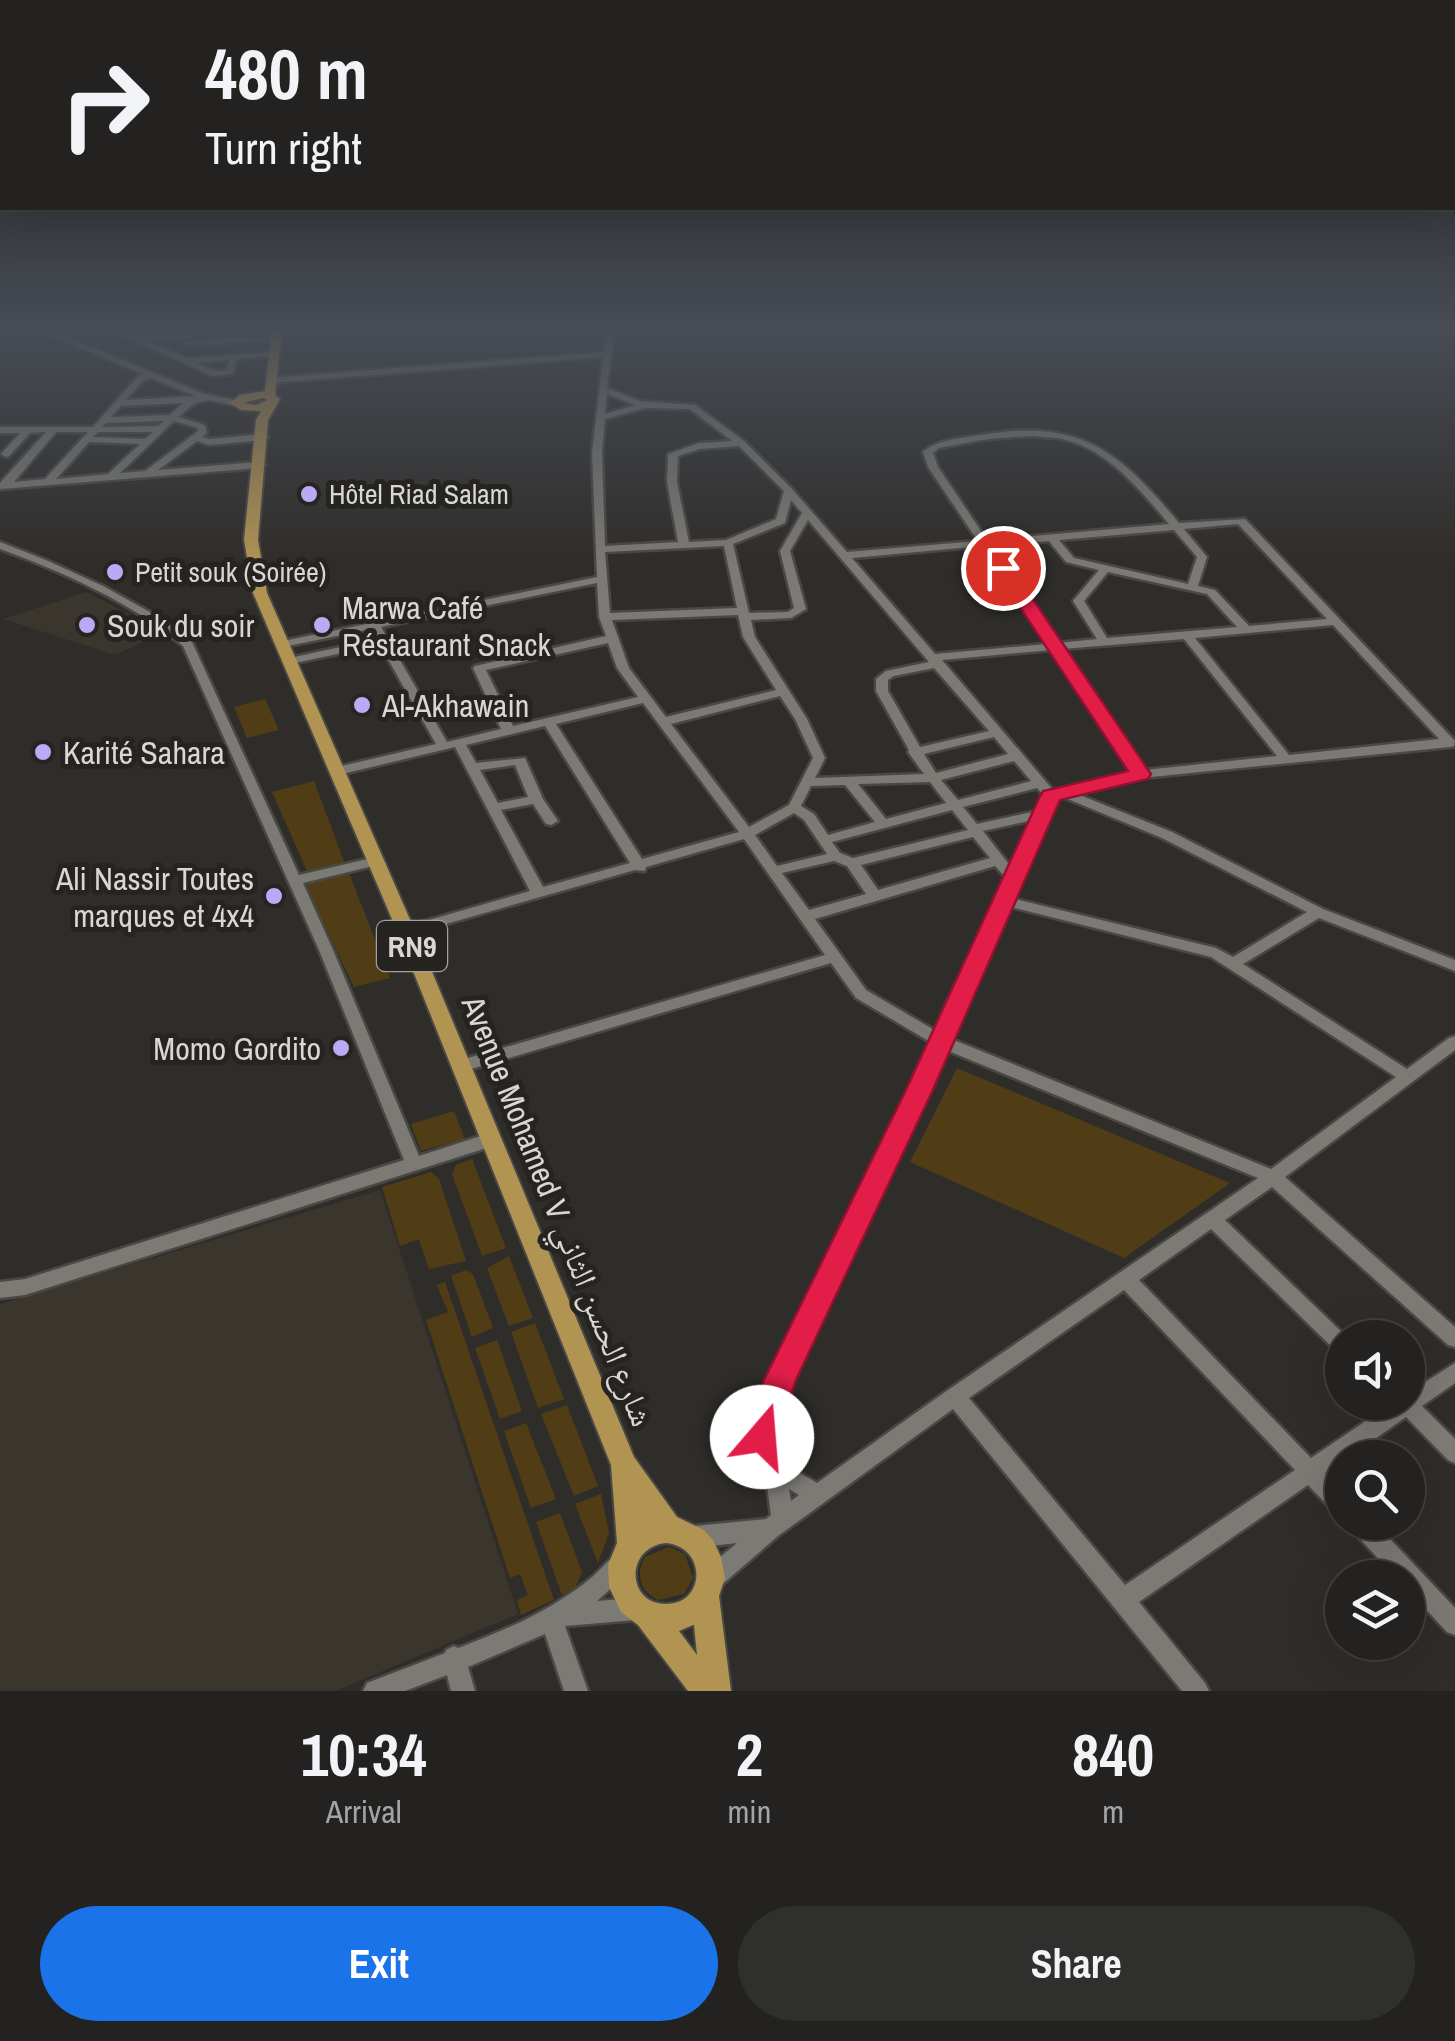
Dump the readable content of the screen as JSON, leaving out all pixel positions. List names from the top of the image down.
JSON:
{
  "streets": {
    "main road": ["RN9", "Avenue Mohamed V شارع الحسن الثاني"]
  },
  "crossings": [
    ["RN9", "Avenue Mohamed V شارع الحسن الثاني"]
  ],
  "places": [
    "Hôtel Riad Salam",
    "Petit souk (Soirée)",
    "Souk du soir",
    "Marwa Café Réstaurant Snack",
    "Al-Akhawain",
    "Karité Sahara",
    "Ali Nassir Toutes marques et 4x4",
    "Momo Gordito"
  ],
  "page": {
    "turn": ["480 m", "Turn right"],
    "eta": [
      "10:34",
      "Arrival",
      "2",
      "min",
      "840",
      "m"
    ],
    "buttons": ["Exit", "Share"]
  }
}
